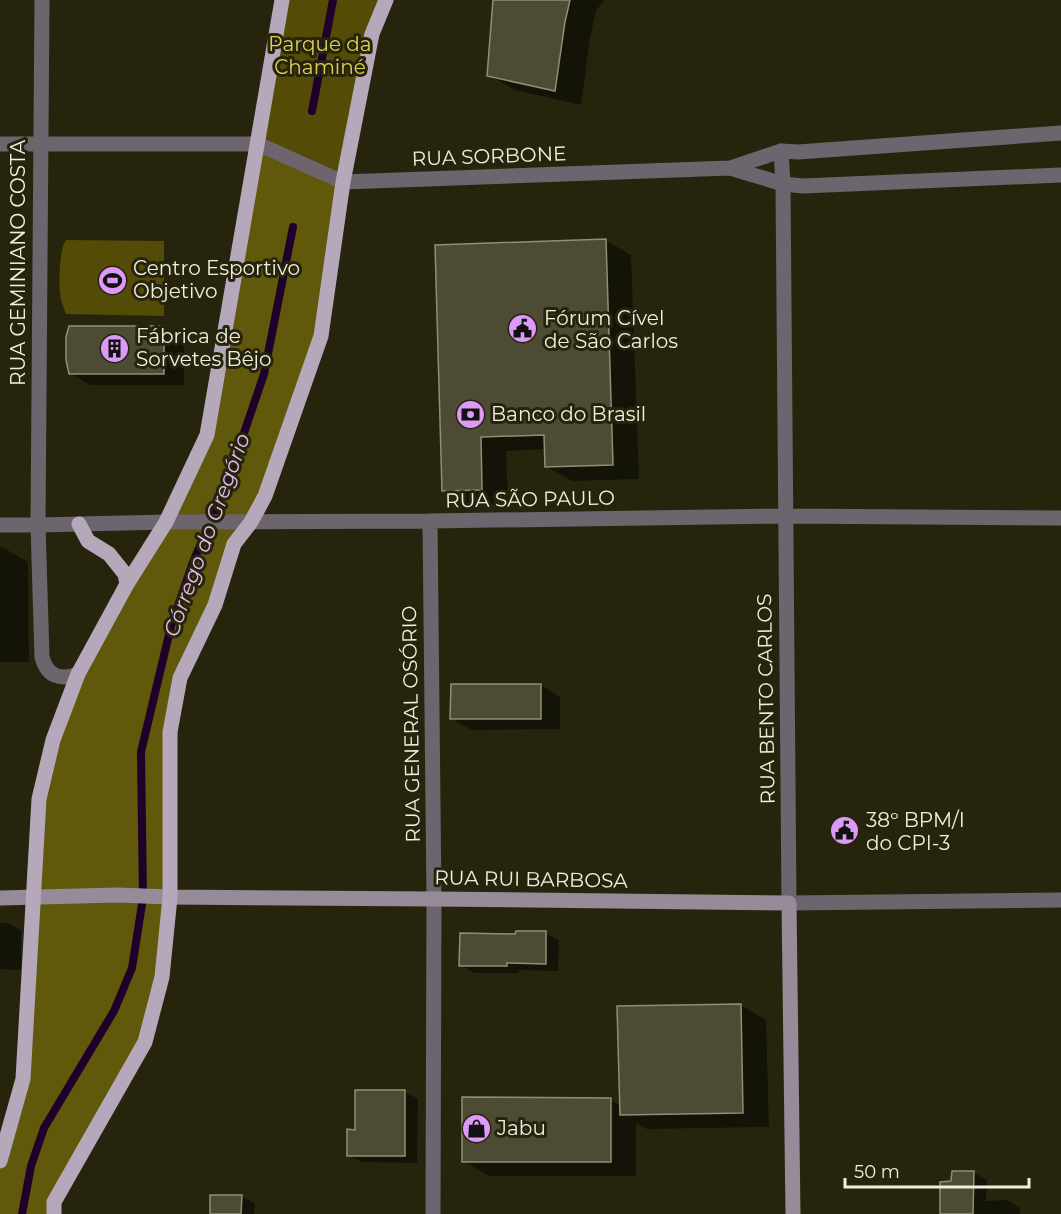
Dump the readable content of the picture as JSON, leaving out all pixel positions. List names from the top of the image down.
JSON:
{
  "streets": {
    "main road": ["RUA BENTO CARLOS", "RUA RUI BARBOSA"],
    "street": [
      "RUA SORBONE",
      "RUA GEMINIANO COSTA",
      "RUA SÃO PAULO",
      "RUA GENERAL OSÓRIO"
    ]
  },
  "crossings": [
    ["RUA SORBONE", "RUA BENTO CARLOS"],
    ["RUA GEMINIANO COSTA", "RUA SÃO PAULO"],
    ["RUA SÃO PAULO", "RUA BENTO CARLOS"],
    ["RUA SÃO PAULO", "RUA GENERAL OSÓRIO"],
    ["RUA BENTO CARLOS", "RUA RUI BARBOSA"],
    ["RUA GENERAL OSÓRIO", "RUA RUI BARBOSA"]
  ],
  "water": ["Córrego do Gregório"],
  "parks": ["Parque da Chaminé"],
  "places": {
    "sports": ["Centro Esportivo Objetivo"],
    "public building": ["Fórum Cível de São Carlos", "38º BPM/I do CPI-3"],
    "building": ["Fábrica de Sorvetes Bêjo"],
    "bank": ["Banco do Brasil"],
    "shop": ["Jabu"]
  },
  "scale_bar": "50 m"
}
